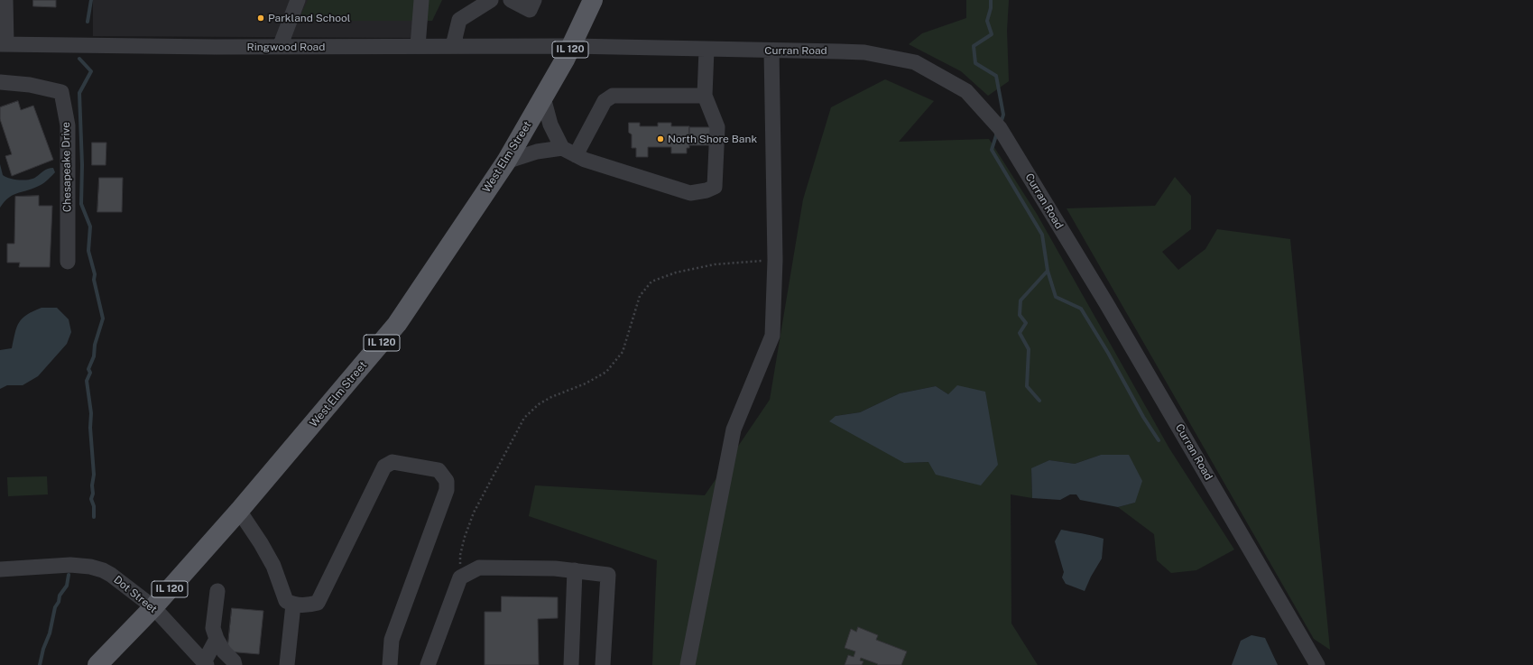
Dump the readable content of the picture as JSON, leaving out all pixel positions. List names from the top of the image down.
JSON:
{
  "streets": {
    "main road": ["IL 120", "West Elm Street"],
    "street": [
      "Ringwood Road",
      "Curran Road",
      "Chesapeake Drive",
      "Dot Street"
    ]
  },
  "crossings": [
    ["Ringwood Road", "Curran Road"],
    ["Ringwood Road", "West Elm Street"],
    ["Curran Road", "West Elm Street"],
    ["West Elm Street", "Dot Street"]
  ],
  "places": ["Parkland School", "North Shore Bank"]
}
